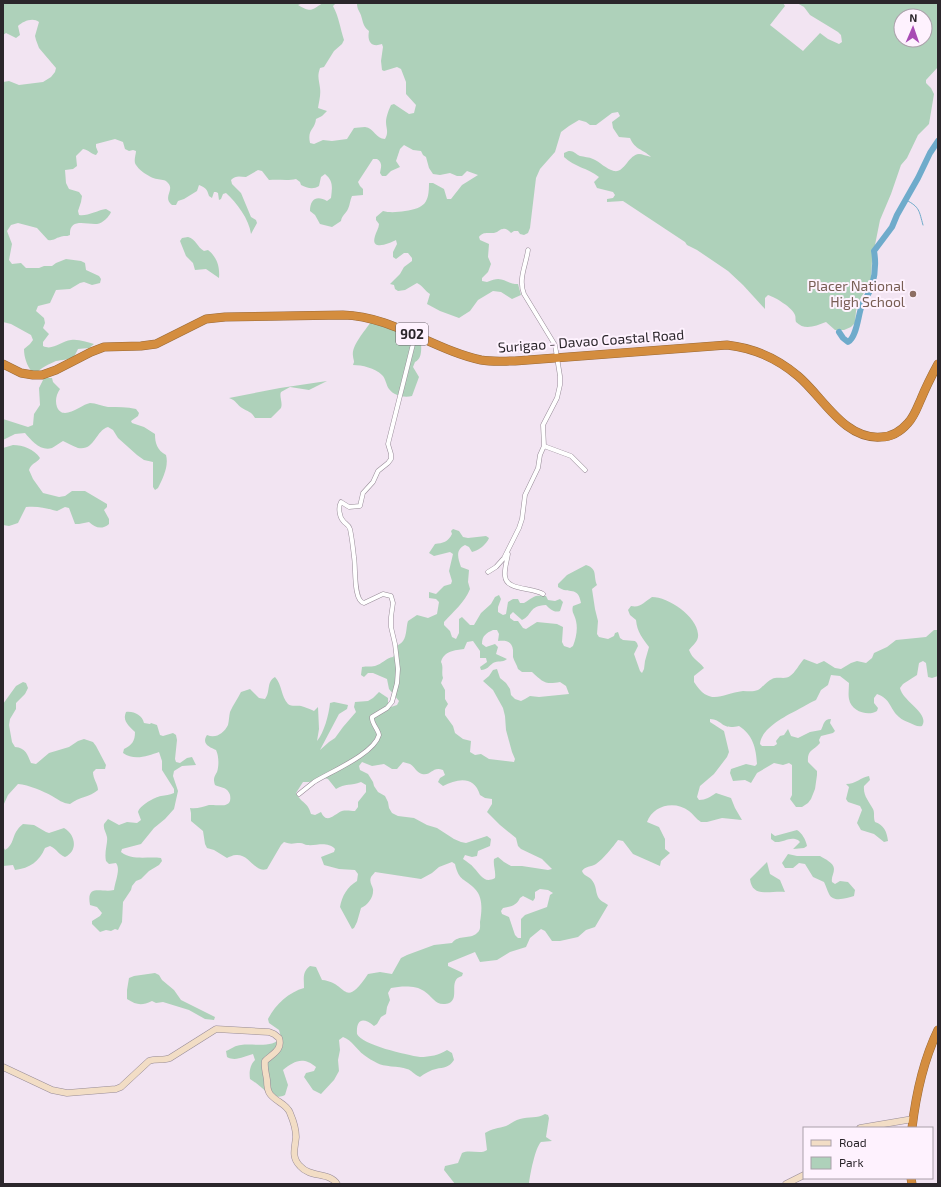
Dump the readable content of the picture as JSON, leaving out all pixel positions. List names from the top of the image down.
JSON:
{
  "streets": {
    "highway": ["902", "Surigao - Davao Coastal Road"]
  },
  "places": ["Placer National High School"],
  "legend": ["Road", "Park"],
  "north": "top"
}
